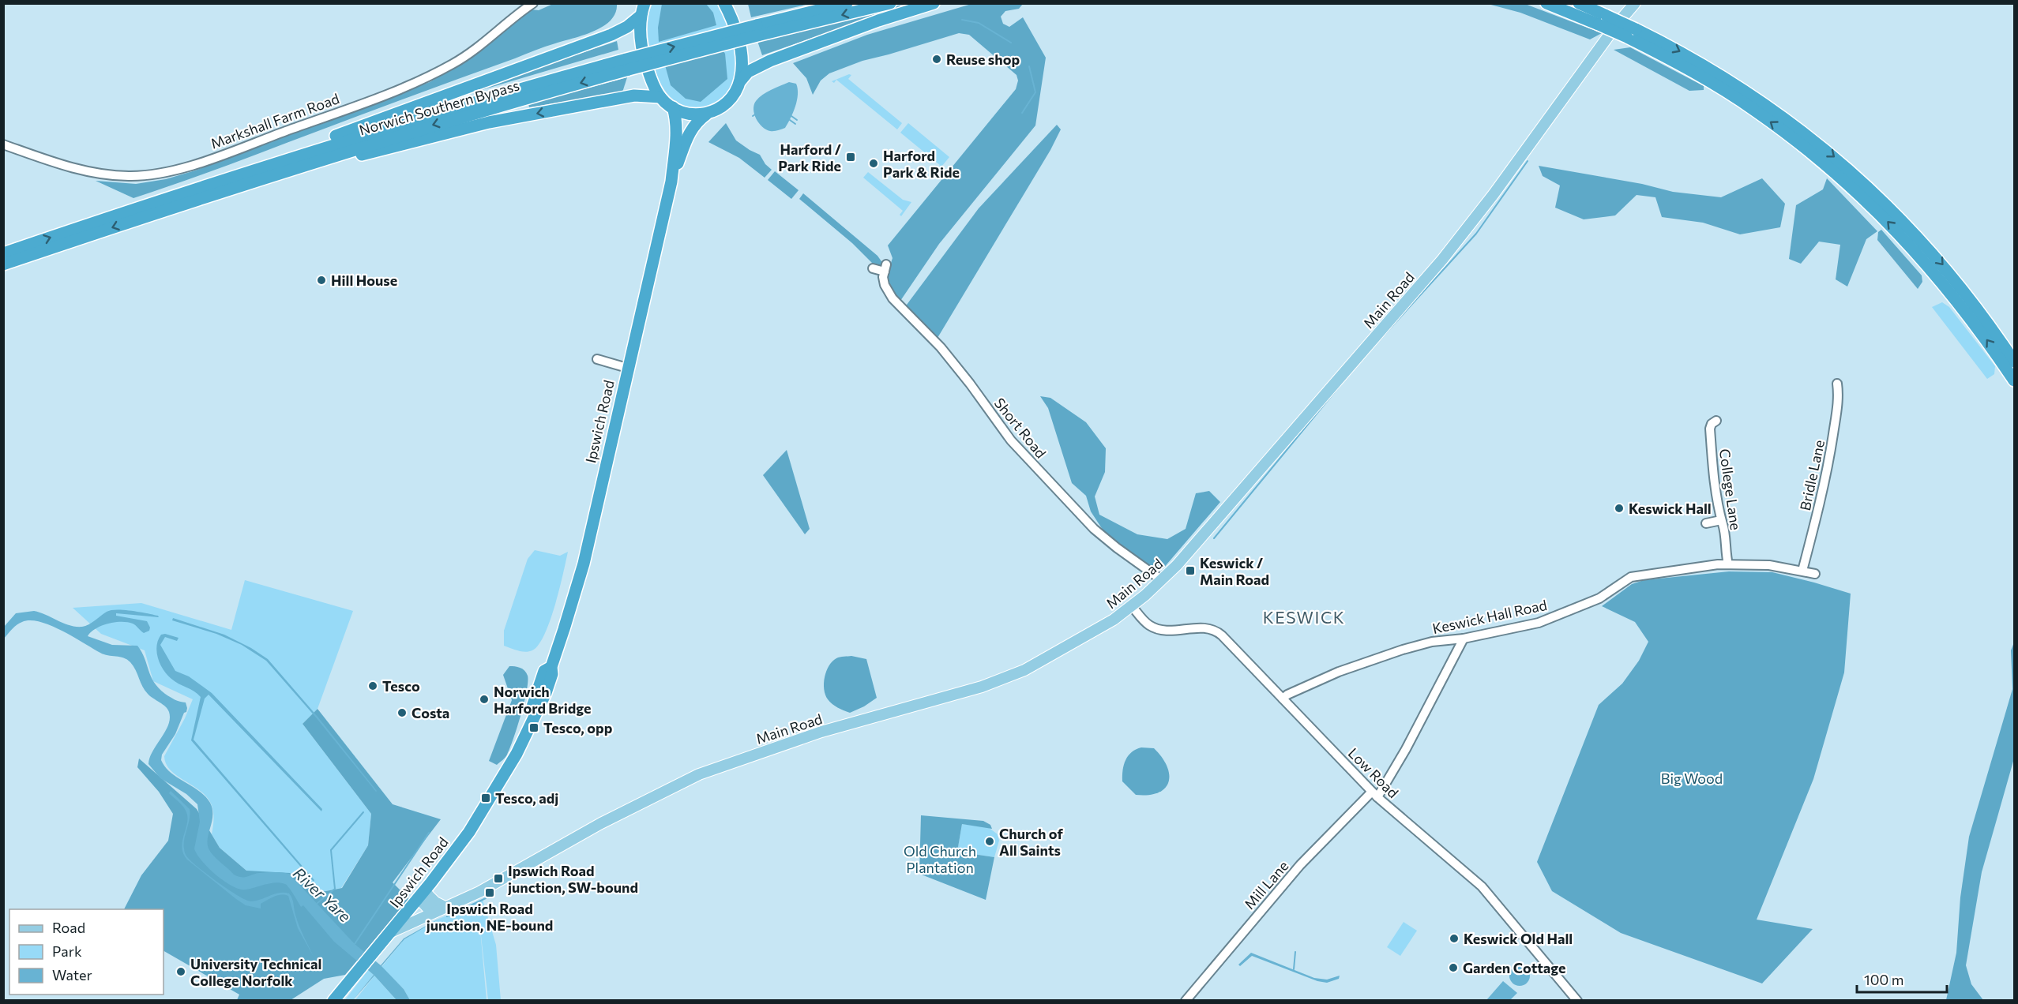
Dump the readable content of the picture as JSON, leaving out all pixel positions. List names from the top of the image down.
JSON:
{
  "streets": {
    "highway": ["Norwich Southern Bypass", "Ipswich Road"],
    "main road": ["Main Road"],
    "street": [
      "Markshall Farm Road",
      "Short Road",
      "Bridle Lane",
      "College Lane",
      "Keswick Hall Road",
      "Low Road",
      "Mill Lane"
    ]
  },
  "crossings": [
    ["Main Road", "Ipswich Road"],
    ["Main Road", "Short Road"],
    ["Main Road", "Low Road"],
    ["Bridle Lane", "Keswick Hall Road"],
    ["College Lane", "Keswick Hall Road"],
    ["Keswick Hall Road", "Low Road"],
    ["Keswick Hall Road", "Mill Lane"],
    ["Low Road", "Mill Lane"]
  ],
  "districts": ["KESWICK"],
  "water": ["River Yare"],
  "parks": ["Big Wood", "Old Church Plantation"],
  "places": {
    "other": [
      "Reuse shop",
      "Harford Park & Ride",
      "Hill House",
      "Keswick Hall",
      "Tesco",
      "Norwich Harford Bridge",
      "Costa",
      "Church of All Saints",
      "Keswick Old Hall",
      "Garden Cottage",
      "University Technical College Norfolk"
    ],
    "transit": [
      "Harford / Park Ride",
      "Keswick / Main Road",
      "Tesco, opp",
      "Tesco, adj",
      "Ipswich Road junction, SW-bound",
      "Ipswich Road junction, NE-bound"
    ]
  },
  "legend": ["Road", "Park", "Water"],
  "scale_bar": "100 m"
}
